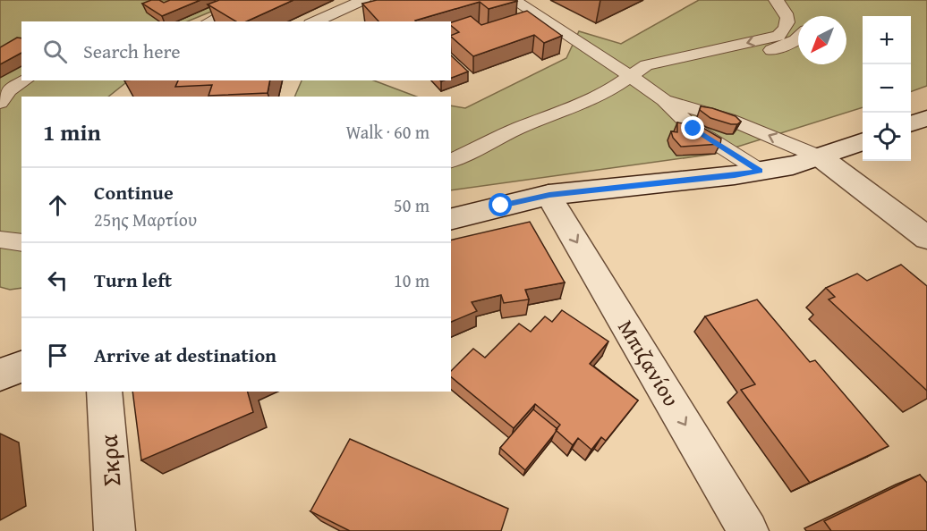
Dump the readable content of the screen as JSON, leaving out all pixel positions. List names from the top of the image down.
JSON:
{
  "streets": {
    "street": ["Μπιζανίου", "Σκρα"]
  },
  "one_way": ["Μπιζανίου"],
  "north": "bottom left",
  "page": {
    "map_buttons": ["+", "−"],
    "search": "Search here",
    "heading": ["1 min", "Walk · 60 m"],
    "list": [
      ["Continue", "25ης Μαρτίου", "50 m"],
      ["Turn left", "10 m"],
      "Arrive at destination"
    ]
  }
}
